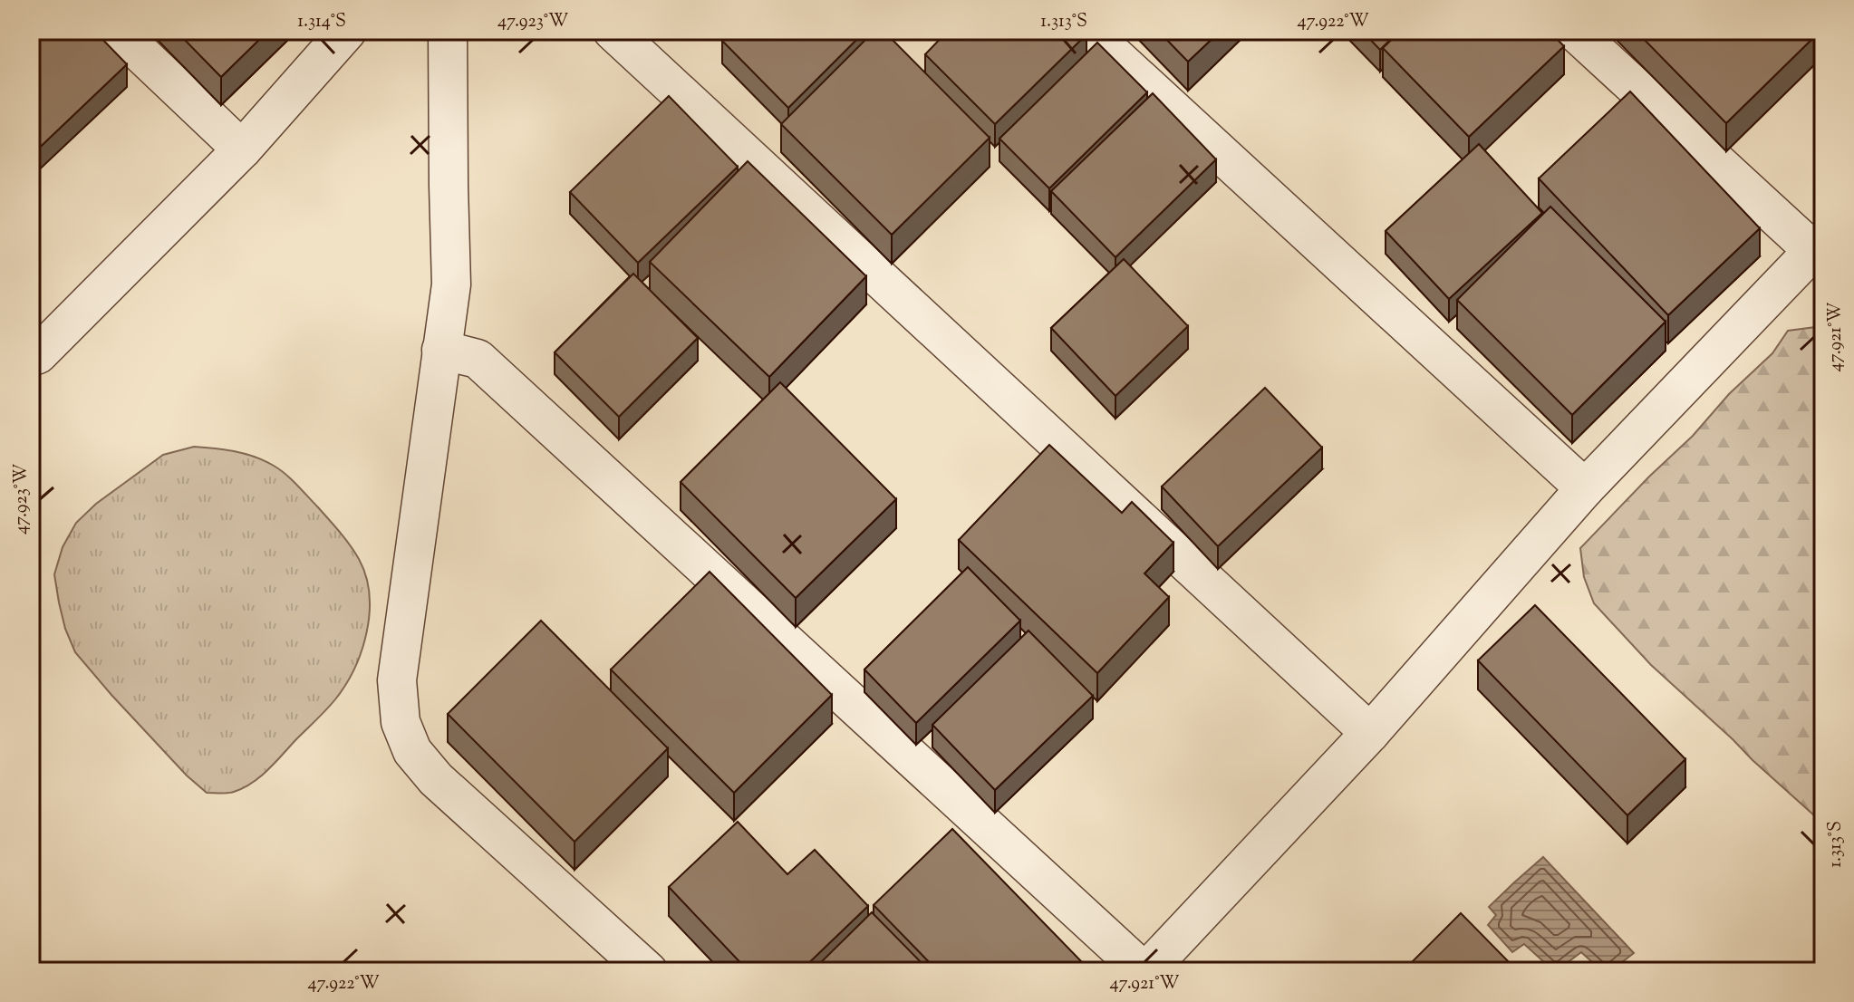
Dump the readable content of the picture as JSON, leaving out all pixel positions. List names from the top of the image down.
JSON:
{
  "coordinates": [
    "1.314°S",
    "47.923°W",
    "1.313°S",
    "47.922°W",
    "47.921°W"
  ]
}
